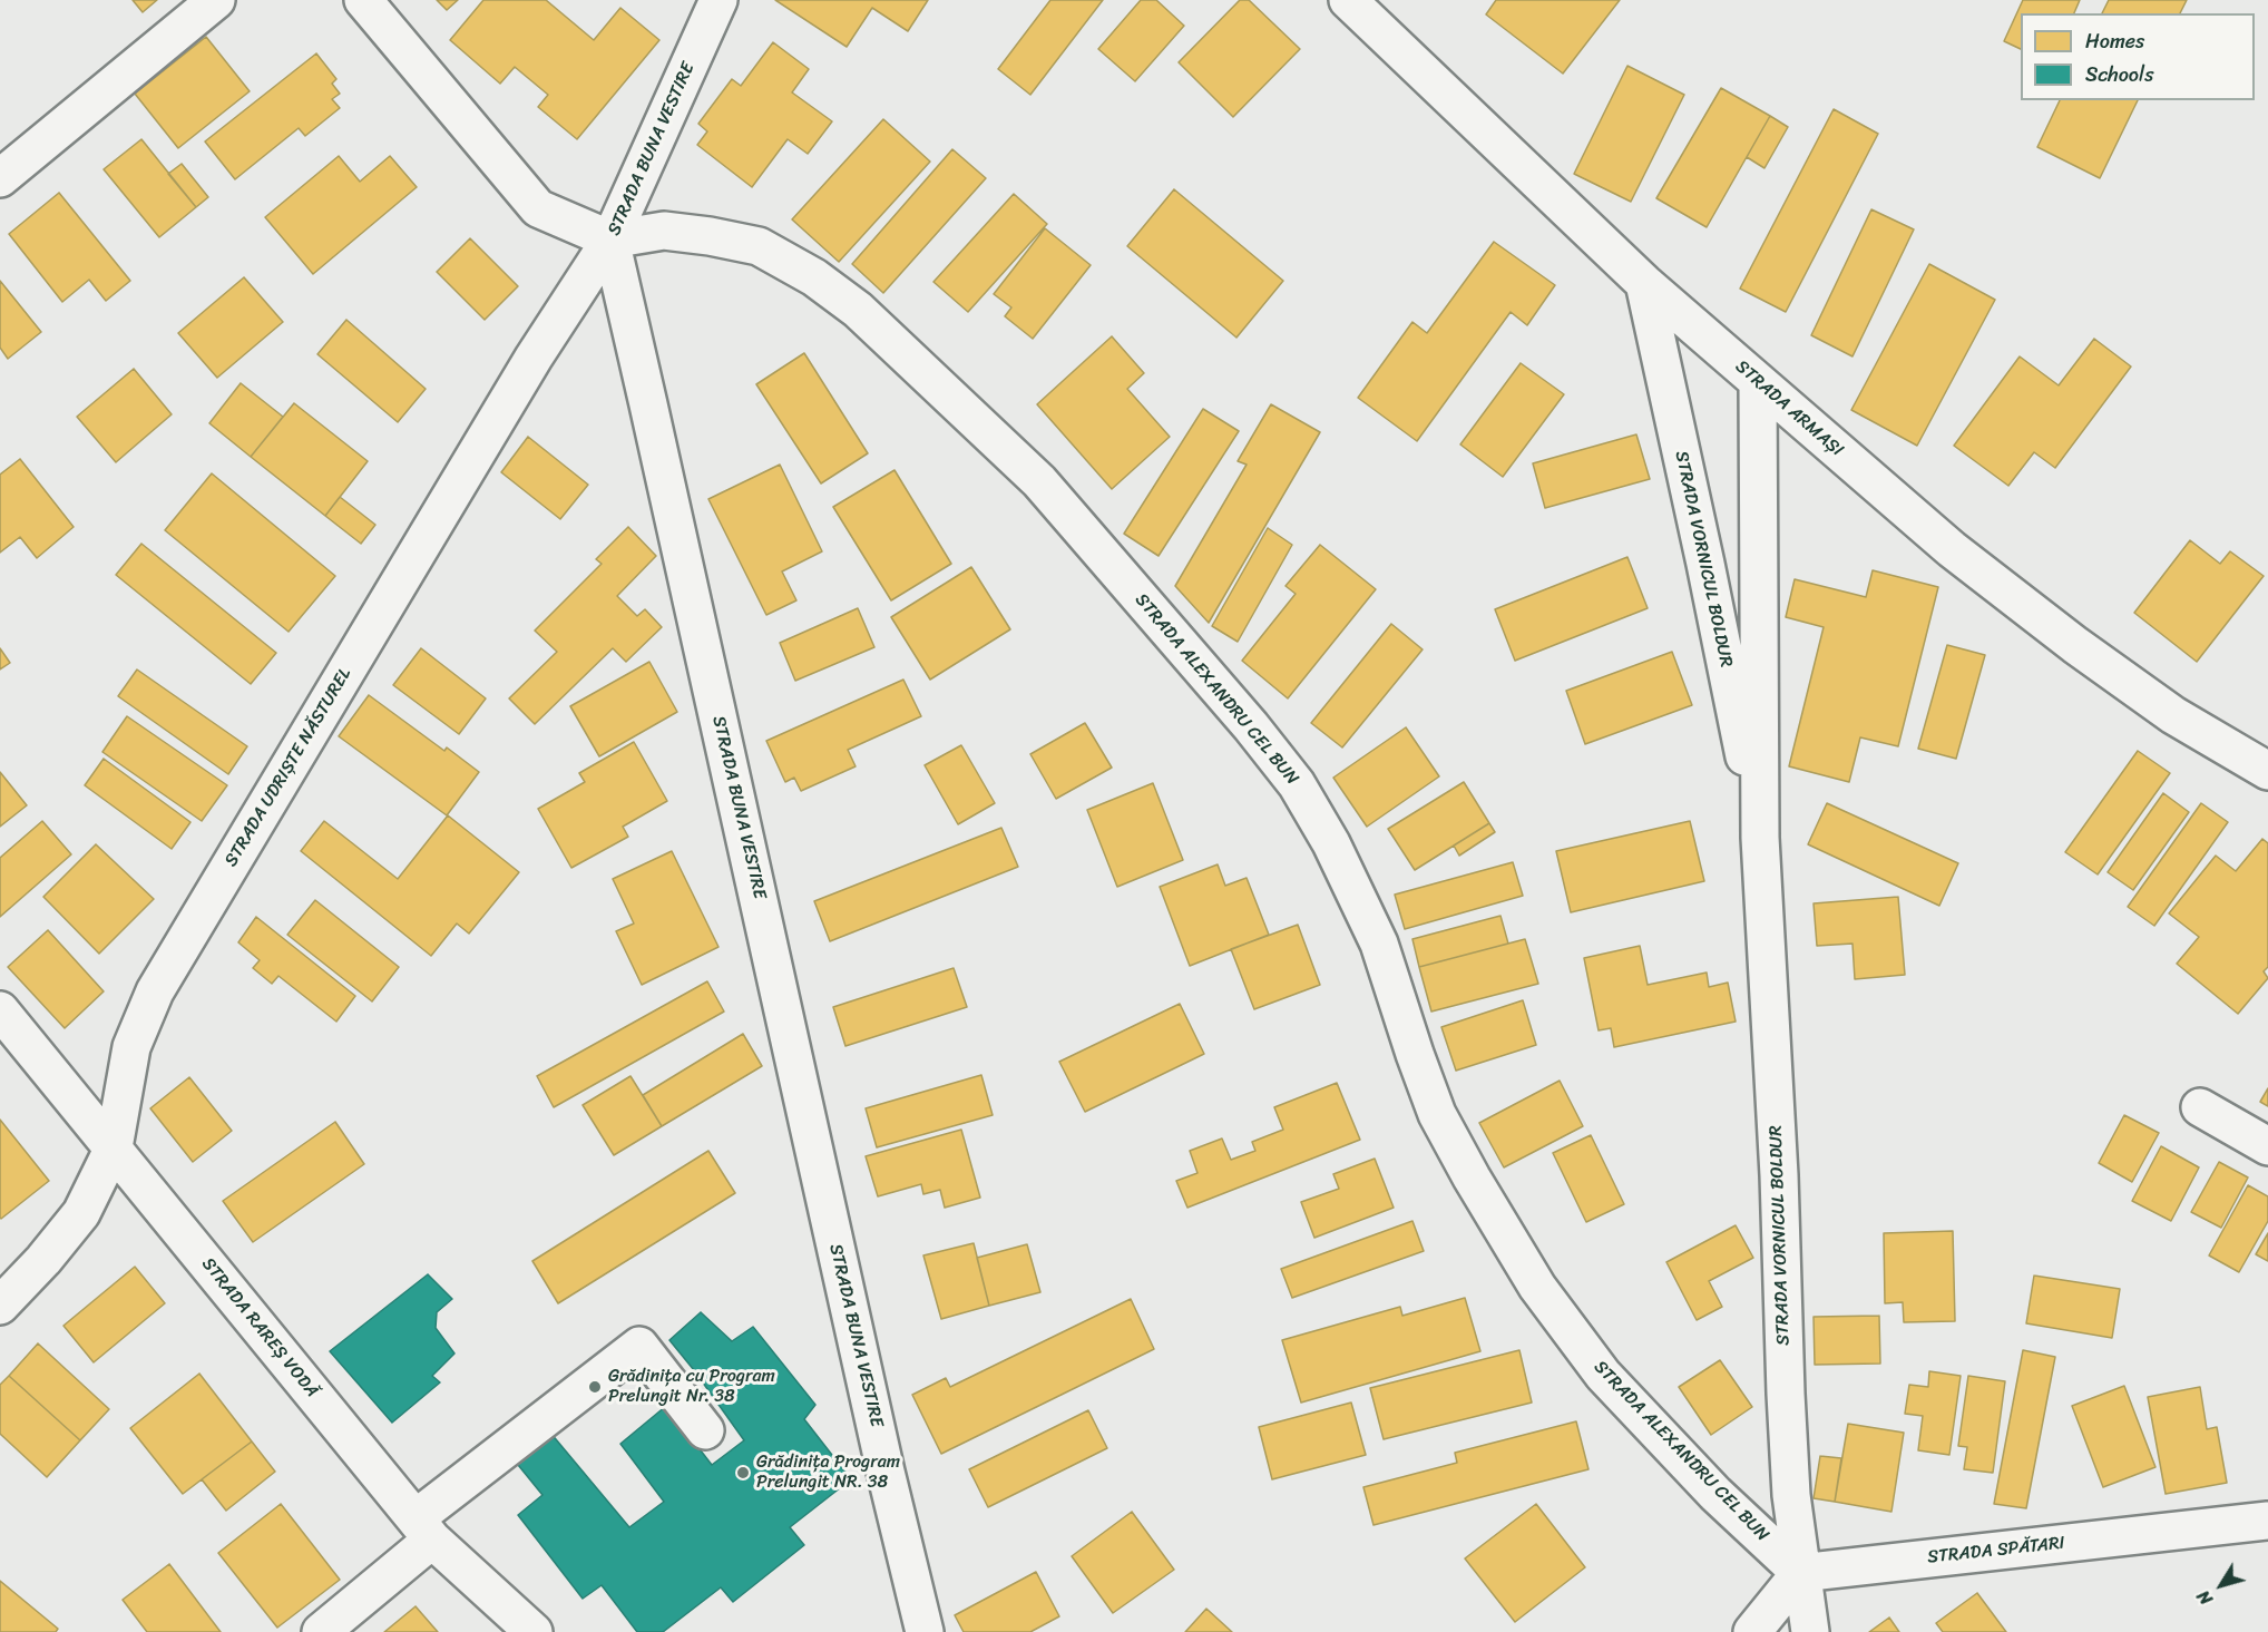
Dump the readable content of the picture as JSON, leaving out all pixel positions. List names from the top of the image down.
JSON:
{
  "streets": {
    "street": [
      "STRADA BUNA VESTIRE",
      "STRADA ARMAȘI",
      "STRADA VORNICUL BOLDUR",
      "STRADA ALEXANDRU CEL BUN",
      "STRADA UDRIȘTE NĂSTUREL",
      "STRADA RAREȘ VODĂ",
      "STRADA SPĂTARI"
    ]
  },
  "crossings": [
    ["STRADA BUNA VESTIRE", "STRADA ALEXANDRU CEL BUN"],
    ["STRADA BUNA VESTIRE", "STRADA UDRIȘTE NĂSTUREL"],
    ["STRADA ARMAȘI", "STRADA VORNICUL BOLDUR"],
    ["STRADA VORNICUL BOLDUR", "STRADA ALEXANDRU CEL BUN"],
    ["STRADA VORNICUL BOLDUR", "STRADA SPĂTARI"],
    ["STRADA ALEXANDRU CEL BUN", "STRADA UDRIȘTE NĂSTUREL"],
    ["STRADA ALEXANDRU CEL BUN", "STRADA SPĂTARI"],
    ["STRADA UDRIȘTE NĂSTUREL", "STRADA RAREȘ VODĂ"]
  ],
  "places": ["Grădinița cu Program Prelungit Nr. 38", "Grădinița Program Prelungit NR. 38"],
  "legend": ["Homes", "Schools"],
  "north": "bottom left"
}
